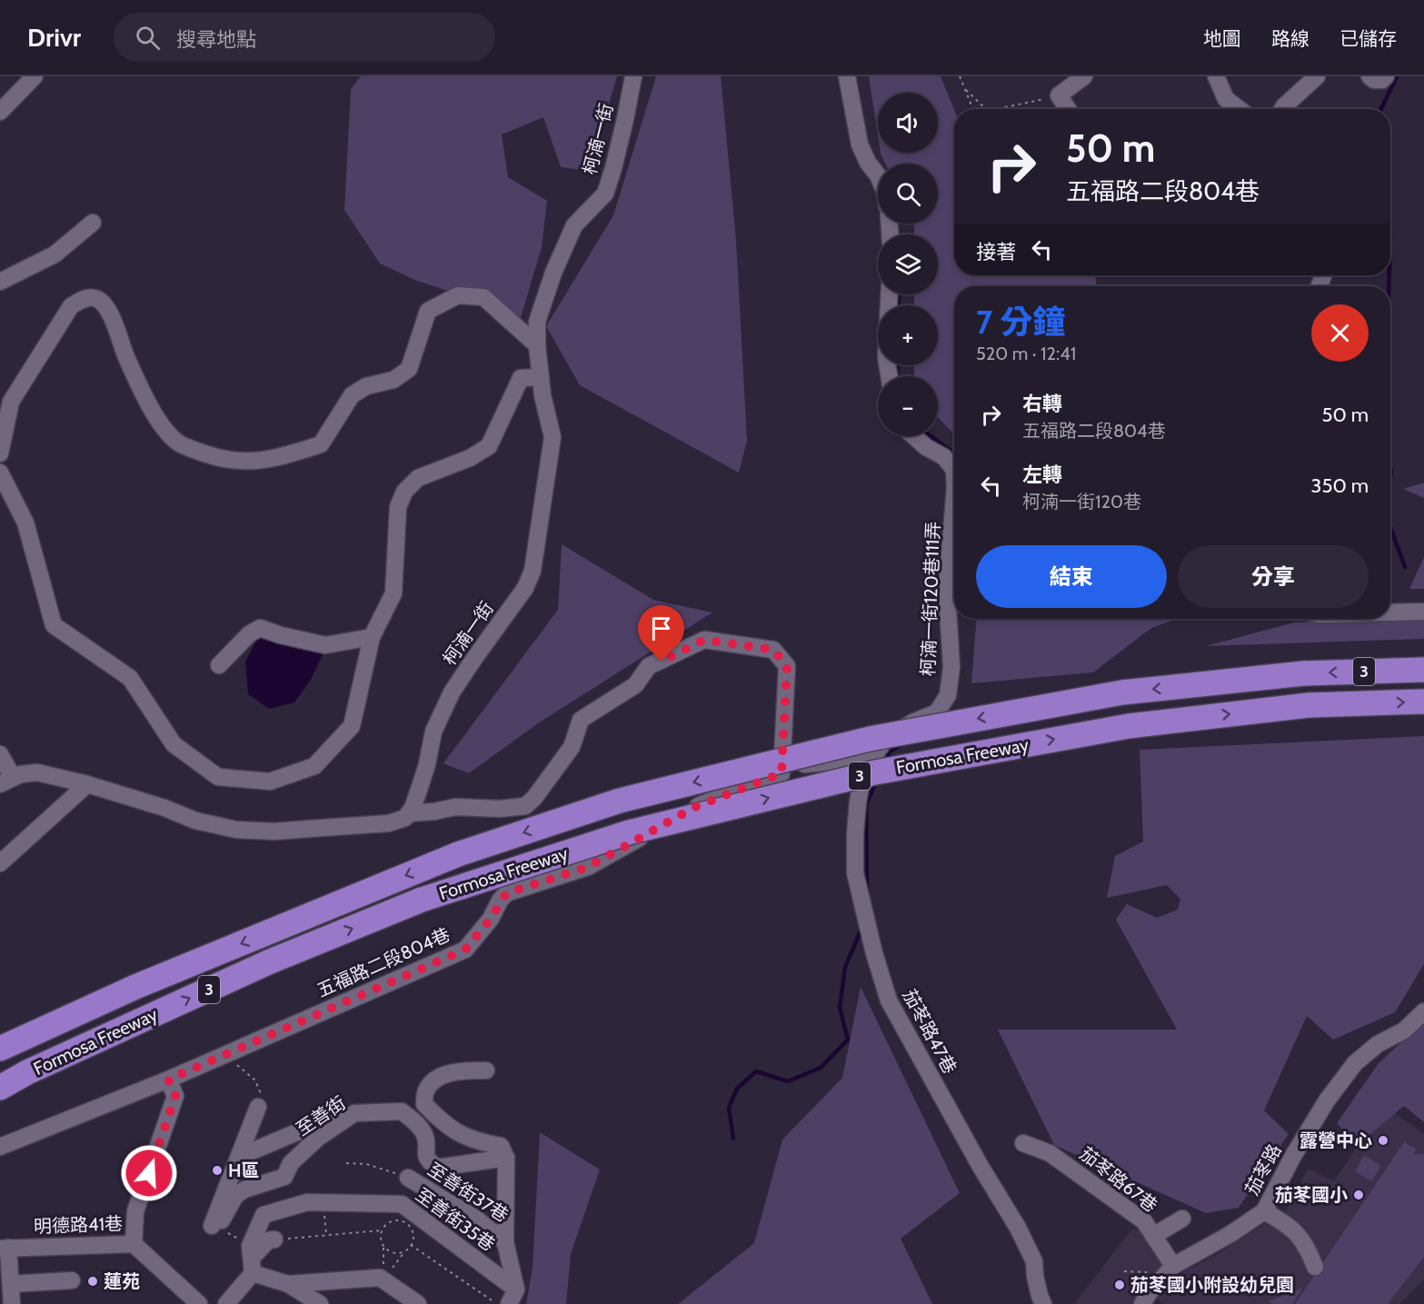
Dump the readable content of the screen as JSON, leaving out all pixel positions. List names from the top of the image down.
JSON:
{
  "streets": {
    "highway": ["3", "Formosa Freeway"],
    "street": [
      "柯湳一街",
      "柯湳一街120巷111弄",
      "五福路二段804巷",
      "茄苳路47巷",
      "至善街",
      "茄苳路",
      "茄苳路67巷",
      "至善街37巷",
      "至善街35巷",
      "明德路41巷"
    ]
  },
  "crossings": [
    ["柯湳一街120巷111弄", "茄苳路47巷"],
    ["茄苳路", "茄苳路67巷"]
  ],
  "places": [
    "露營中心",
    "H區",
    "茄苳國小",
    "蓮苑",
    "茄苳國小附設幼兒園"
  ],
  "page": {
    "header": "Drivr",
    "search": "搜尋地點",
    "nav": ["地圖", "路線", "已儲存"],
    "map_buttons": ["+", "−"],
    "turn": ["50 m", "五福路二段804巷"],
    "then": "接著",
    "heading": ["7 分鐘", "520 m · 12:41"],
    "list": [
      {
        "name": "右轉",
        "note": "五福路二段804巷",
        "value": "50 m"
      },
      {
        "name": "左轉",
        "note": "柯湳一街120巷",
        "value": "350 m"
      }
    ],
    "buttons": ["結束", "分享"]
  }
}
